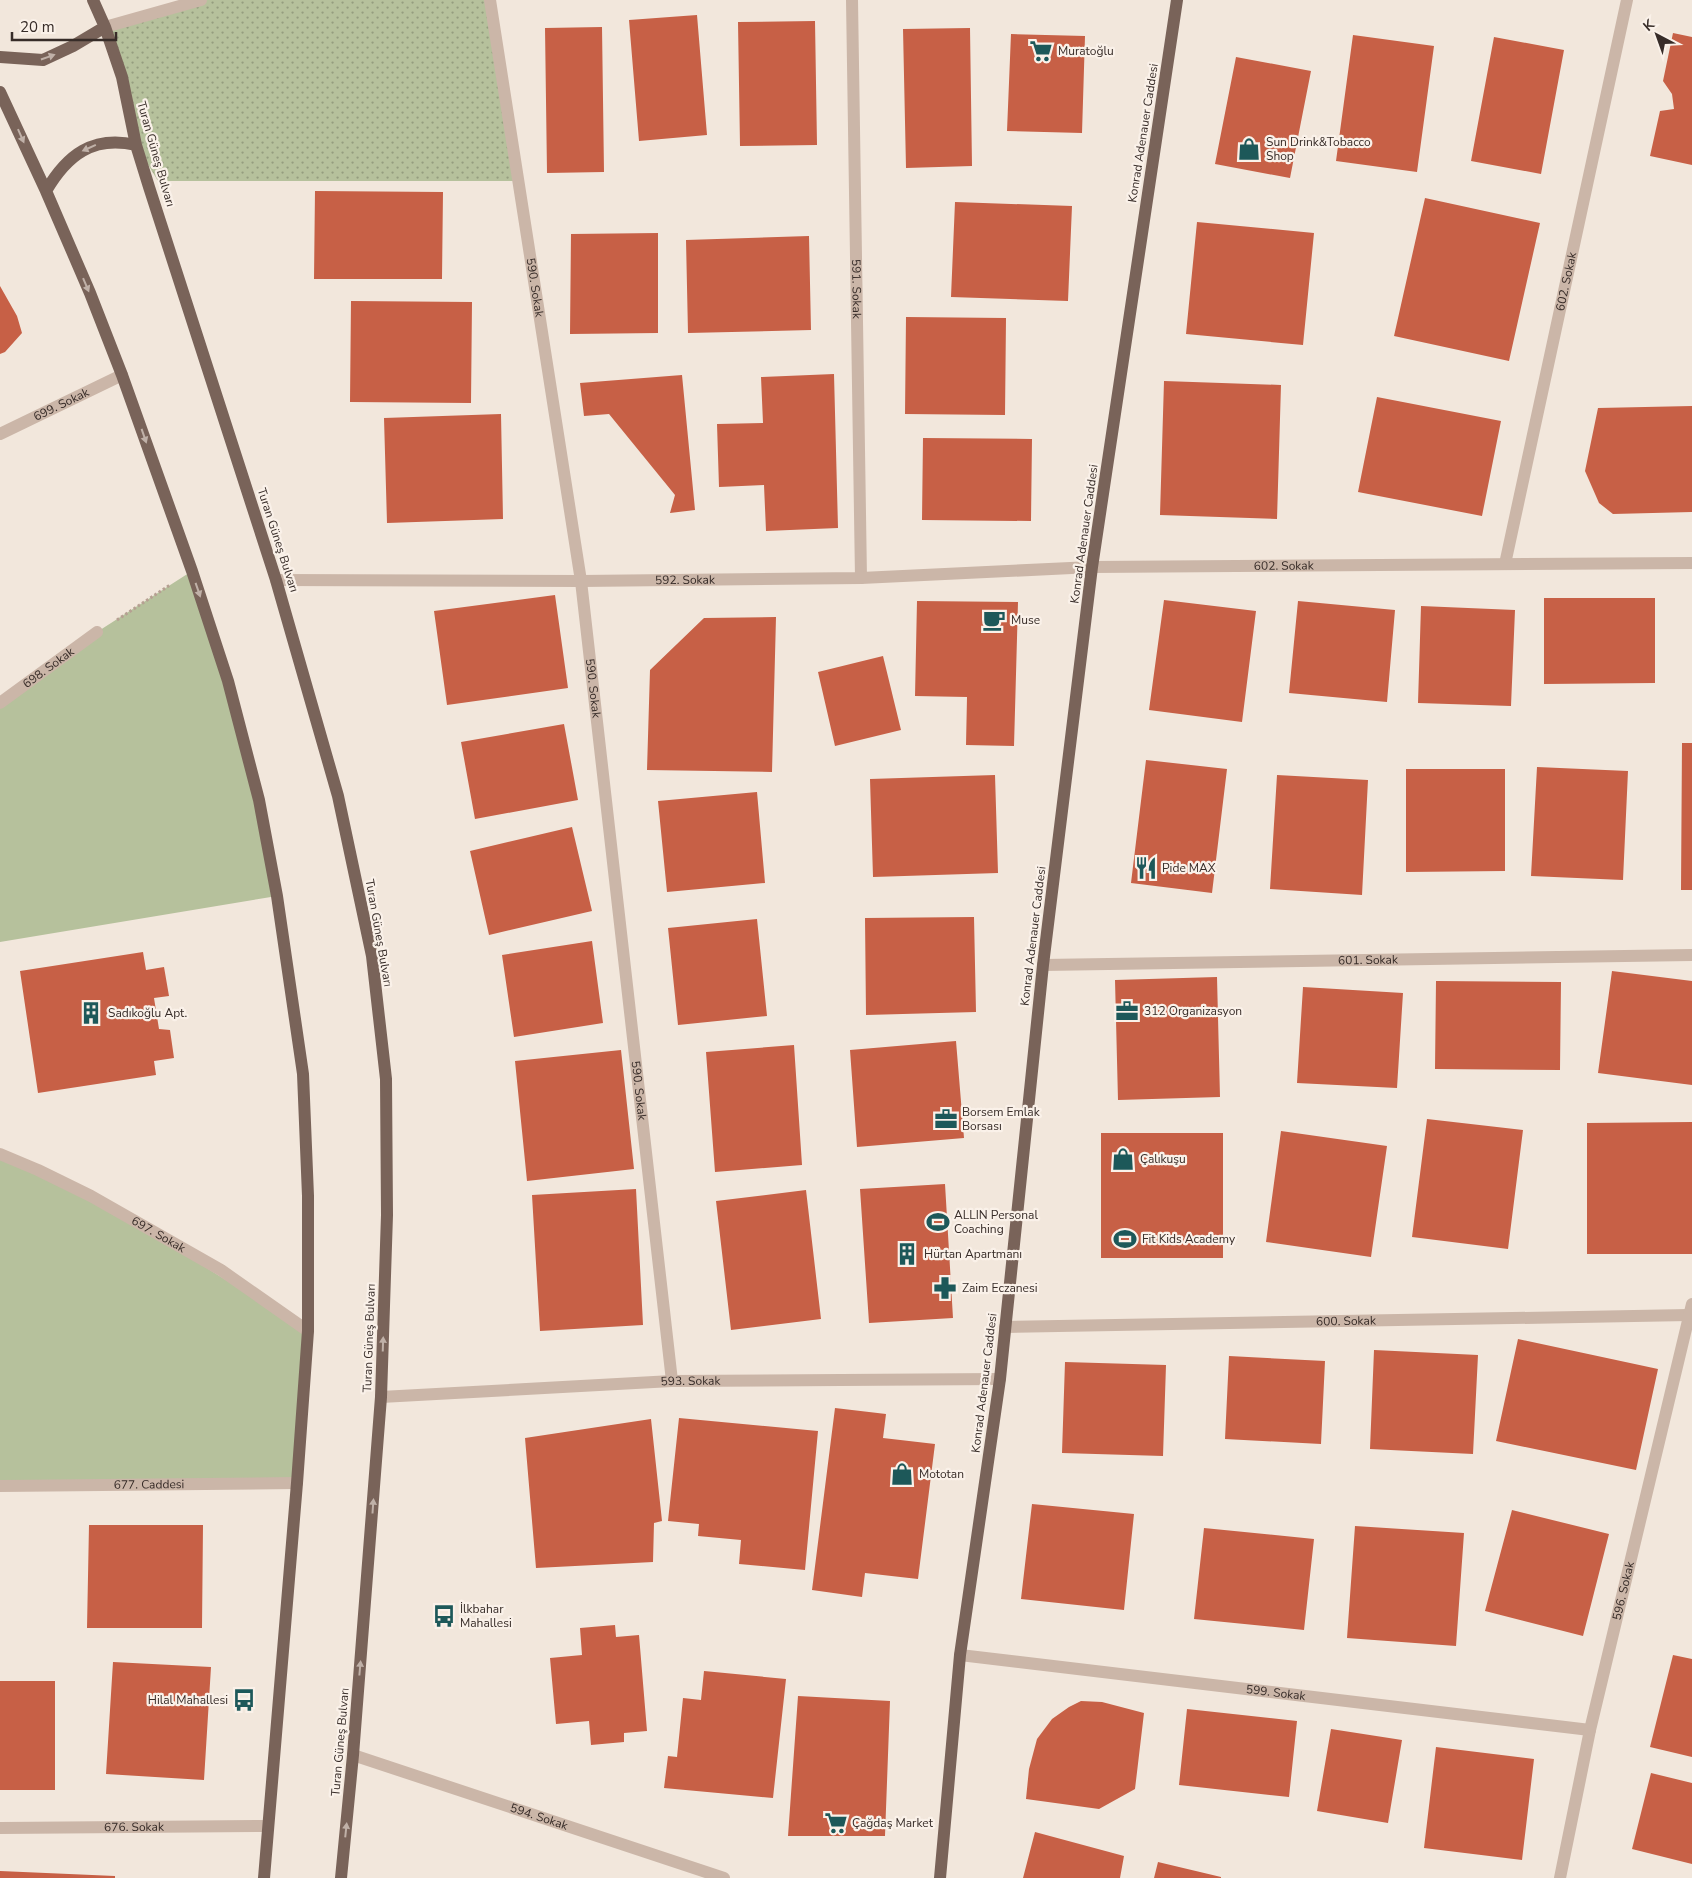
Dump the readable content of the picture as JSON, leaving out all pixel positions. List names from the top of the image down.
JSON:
{
  "streets": {
    "main road": ["Konrad Adenauer Caddesi", "Turan Güneş Bulvarı"],
    "street": [
      "602. Sokak",
      "590. Sokak",
      "591. Sokak",
      "699. Sokak",
      "592. Sokak",
      "698. Sokak",
      "601. Sokak",
      "697. Sokak",
      "600. Sokak",
      "593. Sokak",
      "677. Caddesi",
      "596. Sokak",
      "599. Sokak",
      "594. Sokak",
      "676. Sokak"
    ]
  },
  "crossings": [
    ["Konrad Adenauer Caddesi", "602. Sokak"],
    ["Konrad Adenauer Caddesi", "592. Sokak"],
    ["Konrad Adenauer Caddesi", "601. Sokak"],
    ["Konrad Adenauer Caddesi", "600. Sokak"],
    ["Konrad Adenauer Caddesi", "593. Sokak"],
    ["Konrad Adenauer Caddesi", "599. Sokak"],
    ["Turan Güneş Bulvarı", "592. Sokak"],
    ["Turan Güneş Bulvarı", "593. Sokak"],
    ["Turan Güneş Bulvarı", "594. Sokak"],
    ["602. Sokak", "592. Sokak"],
    ["590. Sokak", "592. Sokak"],
    ["590. Sokak", "593. Sokak"],
    ["591. Sokak", "592. Sokak"],
    ["600. Sokak", "596. Sokak"],
    ["596. Sokak", "599. Sokak"]
  ],
  "places": {
    "supermarket": ["Muratoğlu", "Çağdaş Market"],
    "shop": ["Sun Drink&Tobacco Shop", "Çalıkuşu", "Mototan"],
    "cafe": ["Muse"],
    "restaurant": ["Pide MAX"],
    "office": ["312 Organizasyon", "Borsem Emlak Borsası"],
    "building": ["Sadıkoğlu Apt.", "Hürtan Apartmanı"],
    "sports": ["ALLIN Personal Coaching", "Fit Kids Academy"],
    "pharmacy": ["Zaim Eczanesi"],
    "bus stop": ["İlkbahar Mahallesi", "Hilal Mahallesi"]
  },
  "scale_bar": "20 m",
  "north": "top left"
}
